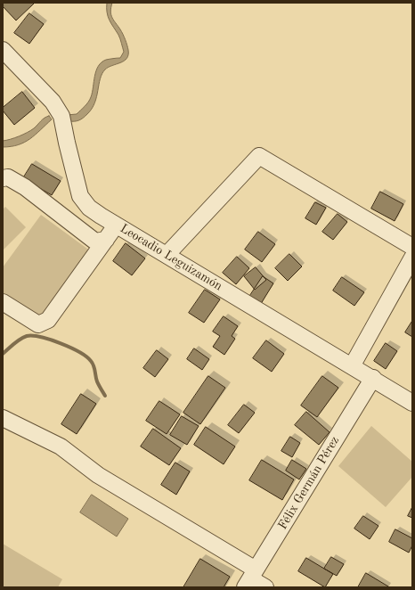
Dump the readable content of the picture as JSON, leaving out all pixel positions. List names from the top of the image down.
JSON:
{
  "streets": {
    "street": ["Leocadio Leguizamón", "Félix Germán Pérez"]
  },
  "crossings": [
    ["Leocadio Leguizamón", "Félix Germán Pérez"]
  ]
}
